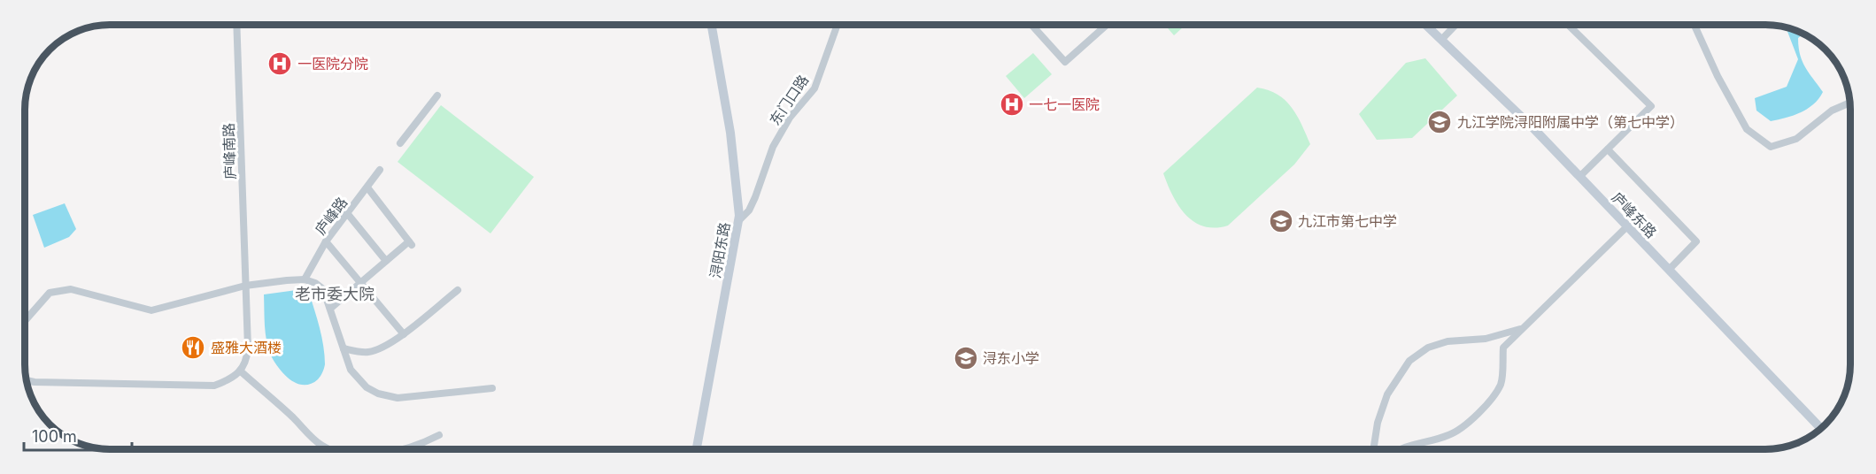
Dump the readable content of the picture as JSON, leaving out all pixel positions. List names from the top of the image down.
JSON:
{
  "streets": {
    "main road": ["庐峰东路", "浔阳东路"],
    "street": ["东门口路", "庐峰南路", "庐峰路"]
  },
  "crossings": [
    ["东门口路", "浔阳东路"]
  ],
  "districts": ["老市委大院"],
  "places": {
    "hospital": ["一医院分院", "一七一医院"],
    "school or university": ["九江学院浔阳附属中学（第七中学）", "九江市第七中学", "浔东小学"],
    "restaurant": ["盛雅大酒楼"]
  },
  "scale_bar": "100 m"
}
